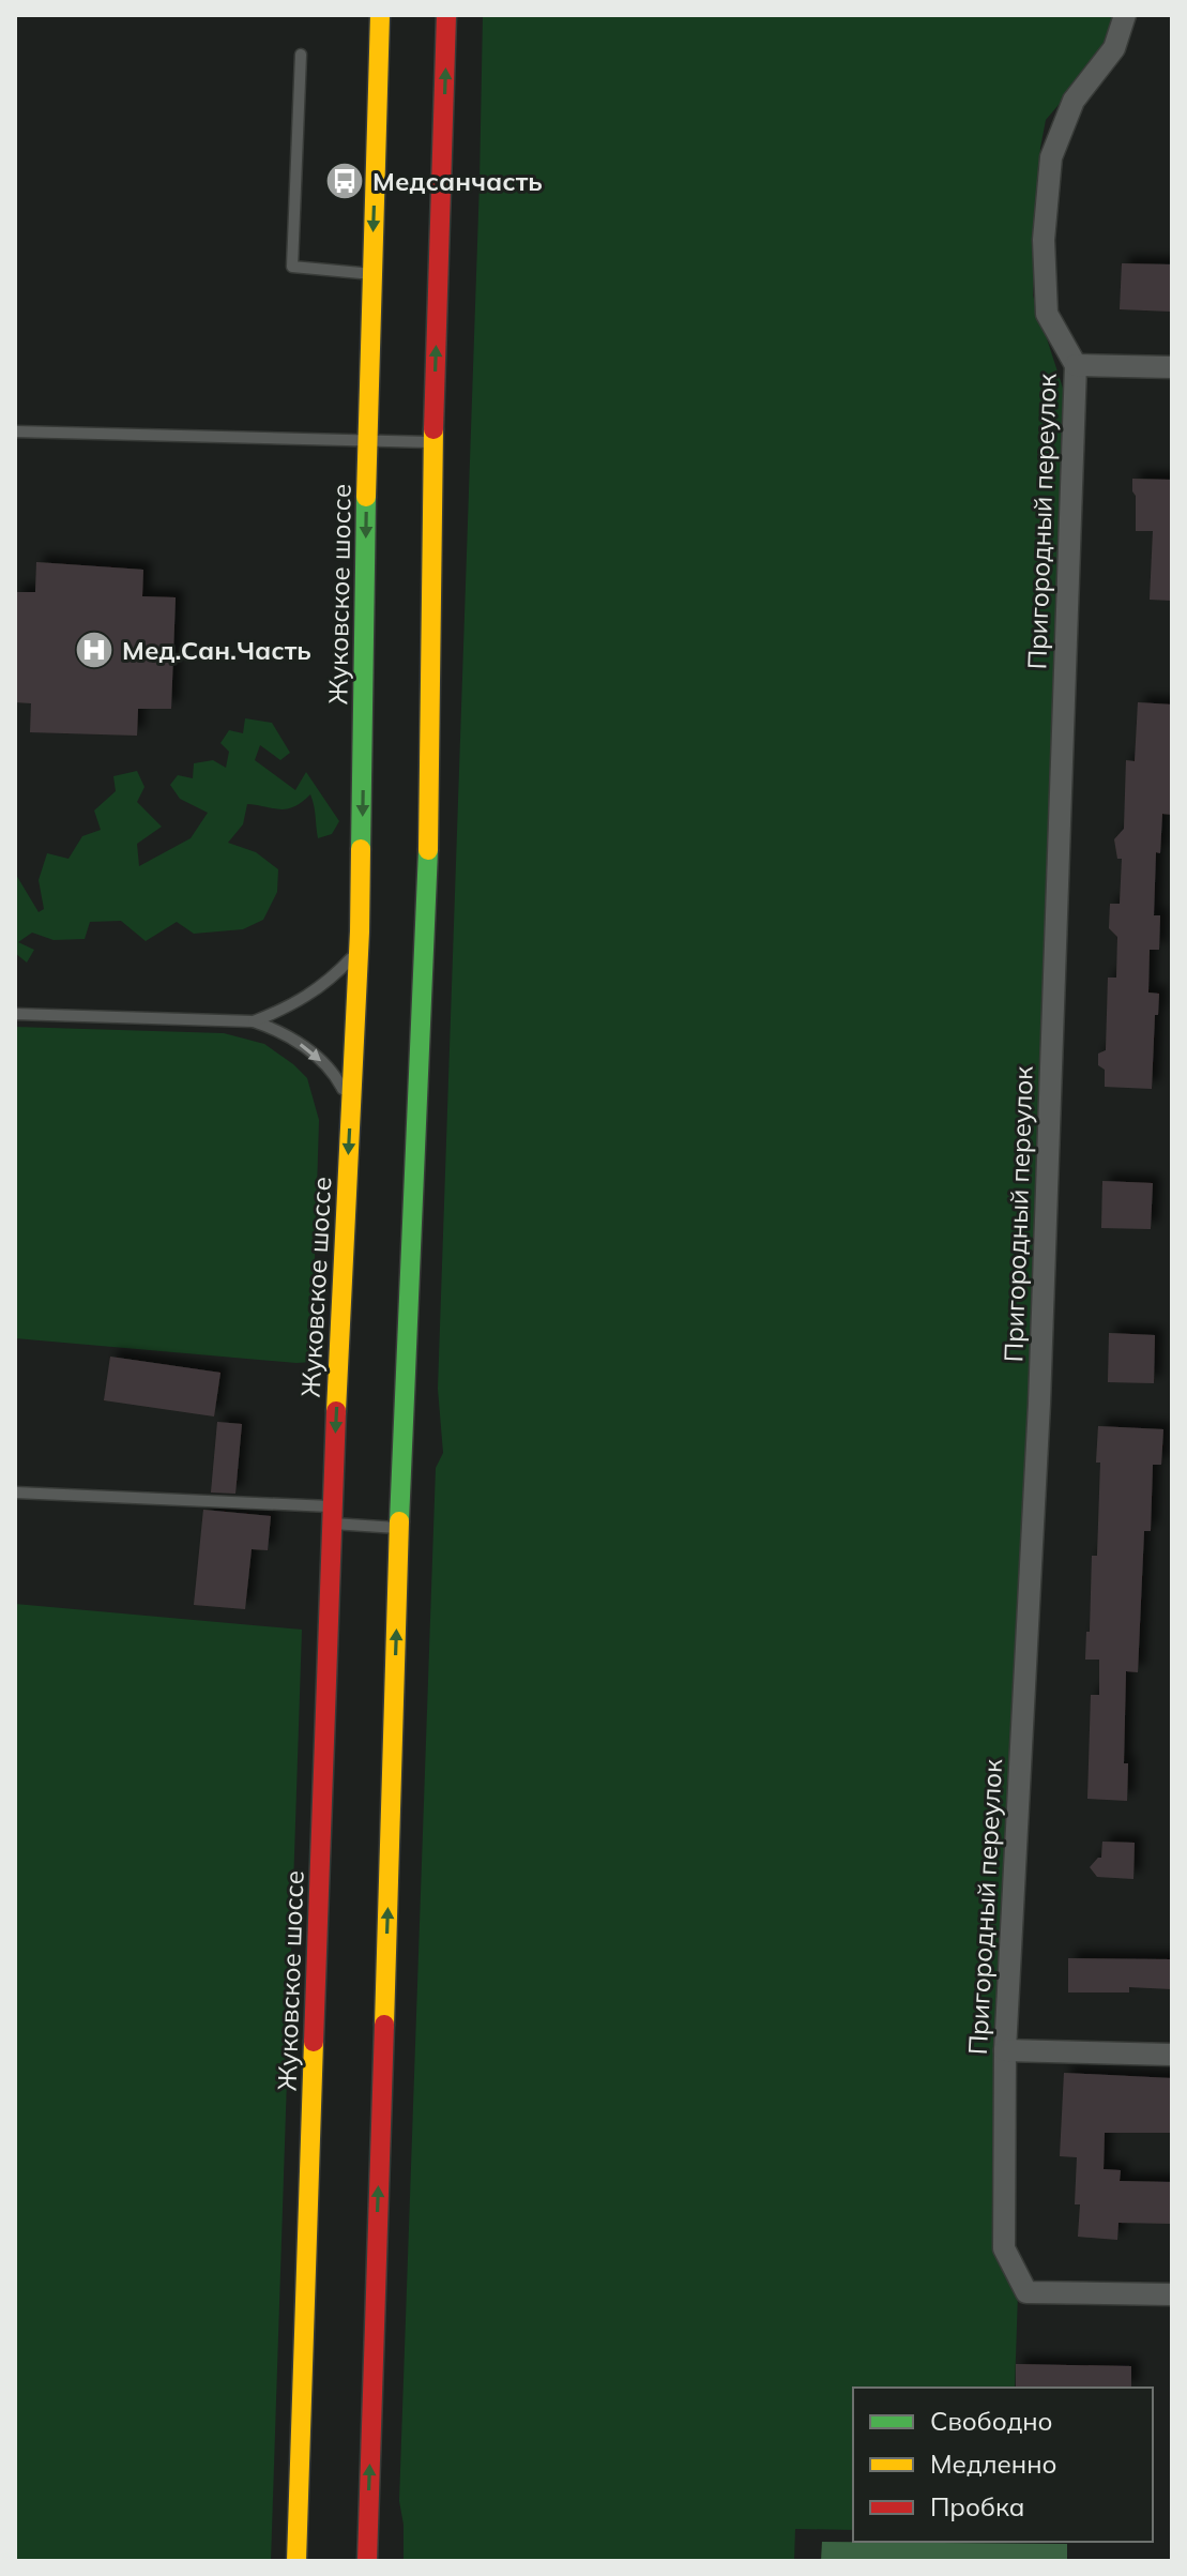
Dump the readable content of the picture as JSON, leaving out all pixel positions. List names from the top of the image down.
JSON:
{
  "streets": {
    "main road": ["Жуковское шоссе"],
    "street": ["Пригородный переулок"]
  },
  "places": {
    "bus stop": ["Медсанчасть"],
    "hospital": ["Мед.Сан.Часть"]
  },
  "legend": ["Свободно", "Медленно", "Пробка"]
}
